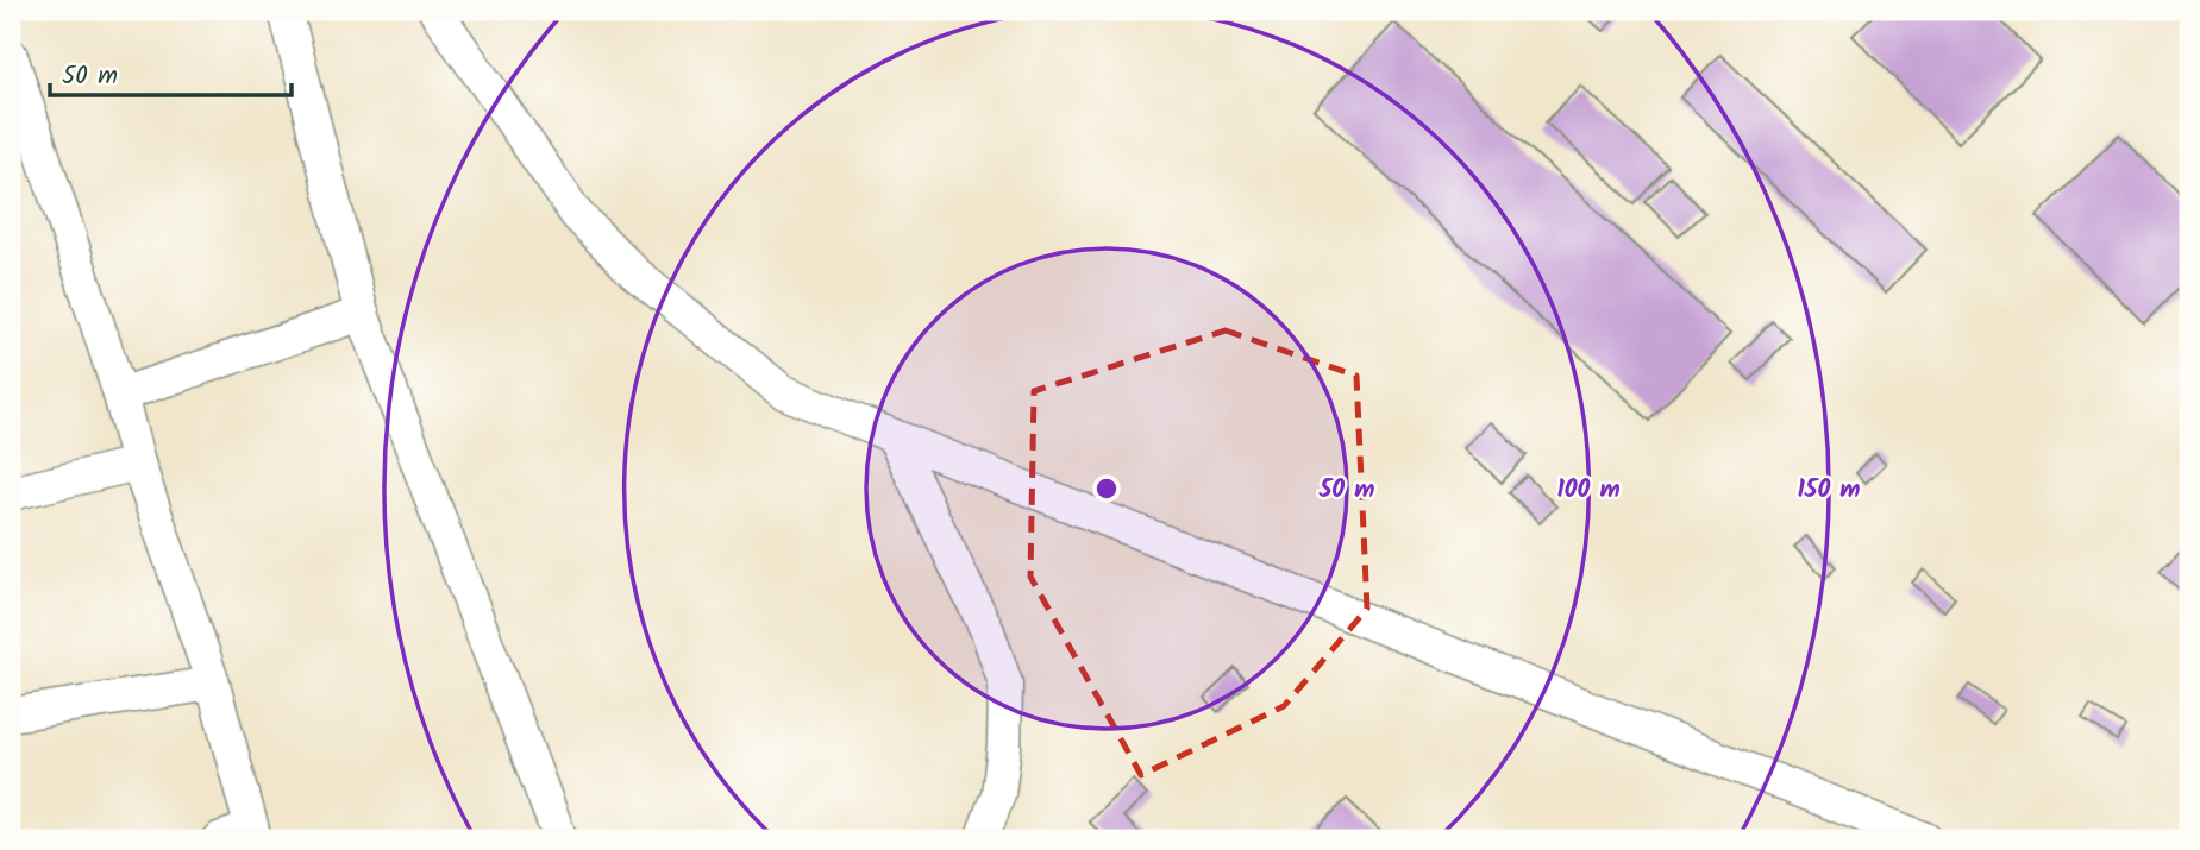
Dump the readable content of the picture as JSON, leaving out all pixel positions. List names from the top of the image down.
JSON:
{
  "scale_bar": "50 m",
  "rings": ["50 m", "100 m", "150 m"]
}
